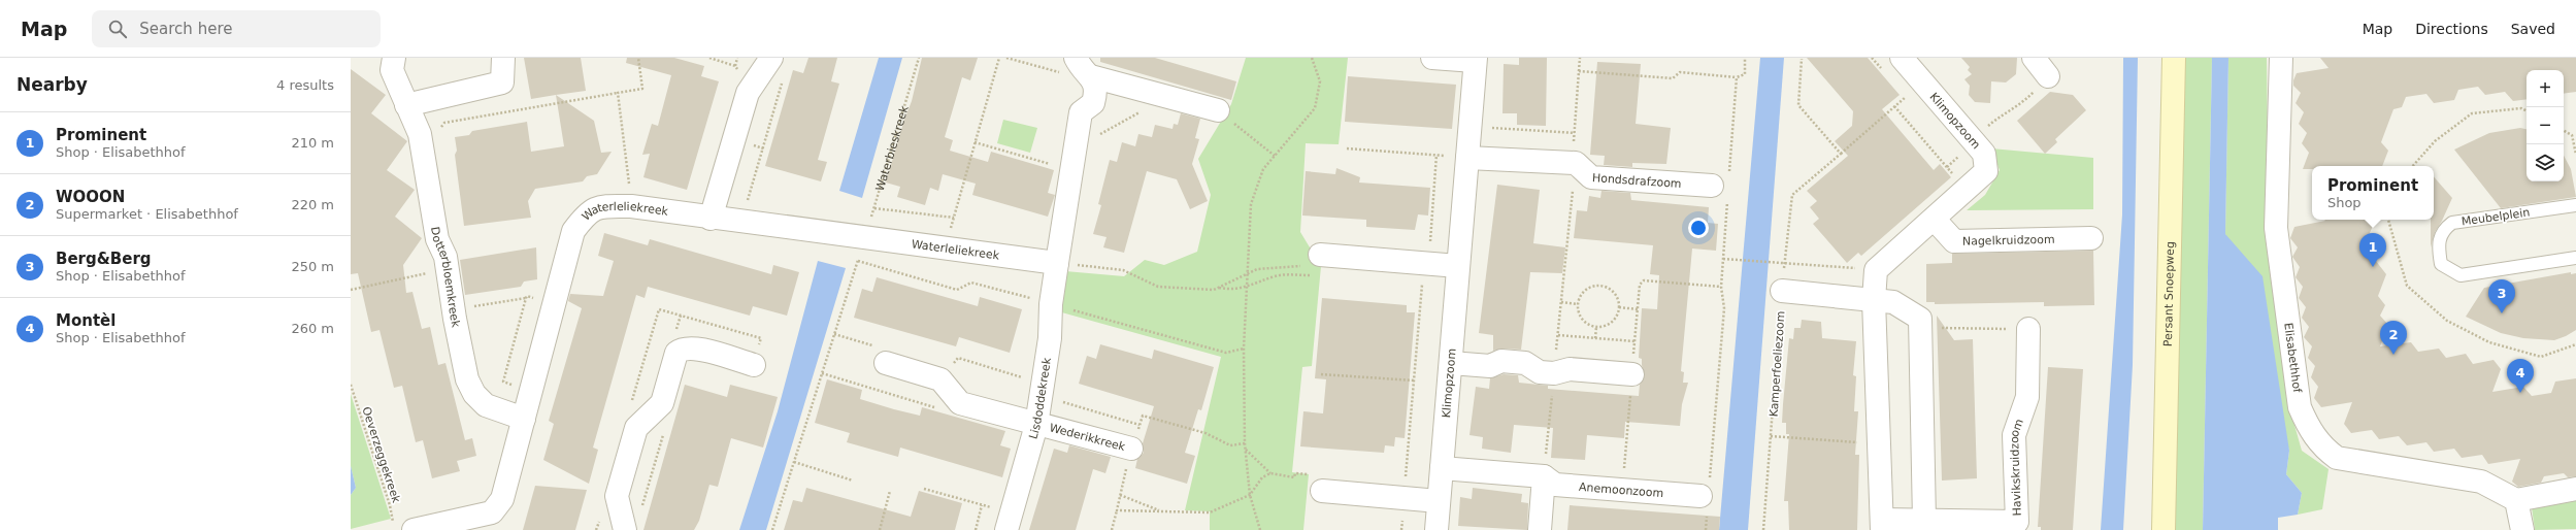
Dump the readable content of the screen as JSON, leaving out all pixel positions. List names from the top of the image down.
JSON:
{
  "streets": {
    "main road": ["Persant Snoepweg"],
    "street": [
      "Klimopzoom",
      "Hondsdrafzoom",
      "Waterleliekreek",
      "Nagelkruidzoom",
      "Dotterbloemkreek",
      "Elisabethhof",
      "Lisdoddekreek",
      "Wederikkreek",
      "Havikskruidzoom",
      "Anemoonzoom"
    ],
    "lane": ["Meubelplein"],
    "path": ["Waterbieskreek", "Kamperfoeliezoom", "Oeverzeggekreek"]
  },
  "crossings": [
    ["Klimopzoom", "Nagelkruidzoom"],
    ["Klimopzoom", "Kamperfoeliezoom"],
    ["Klimopzoom", "Anemoonzoom"],
    ["Waterbieskreek", "Waterleliekreek"],
    ["Waterleliekreek", "Dotterbloemkreek"],
    ["Waterleliekreek", "Lisdoddekreek"],
    ["Waterleliekreek", "Oeverzeggekreek"],
    ["Lisdoddekreek", "Wederikkreek"]
  ],
  "page": {
    "header": "Map",
    "search": "Search here",
    "nav": ["Map", "Directions", "Saved"],
    "heading": ["Nearby", "4 results"],
    "map_buttons": ["+", "−"],
    "list": [
      {
        "mark": "1",
        "name": "Prominent",
        "note": "Shop · Elisabethhof",
        "value": "210 m"
      },
      {
        "mark": "2",
        "name": "WOOON",
        "note": "Supermarket · Elisabethhof",
        "value": "220 m"
      },
      {
        "mark": "3",
        "name": "Berg&Berg",
        "note": "Shop · Elisabethhof",
        "value": "250 m"
      },
      {
        "mark": "4",
        "name": "Montèl",
        "note": "Shop · Elisabethhof",
        "value": "260 m"
      }
    ],
    "popup": ["Prominent", "Shop"],
    "pins": [
      "1",
      "3",
      "2",
      "4"
    ]
  }
}
